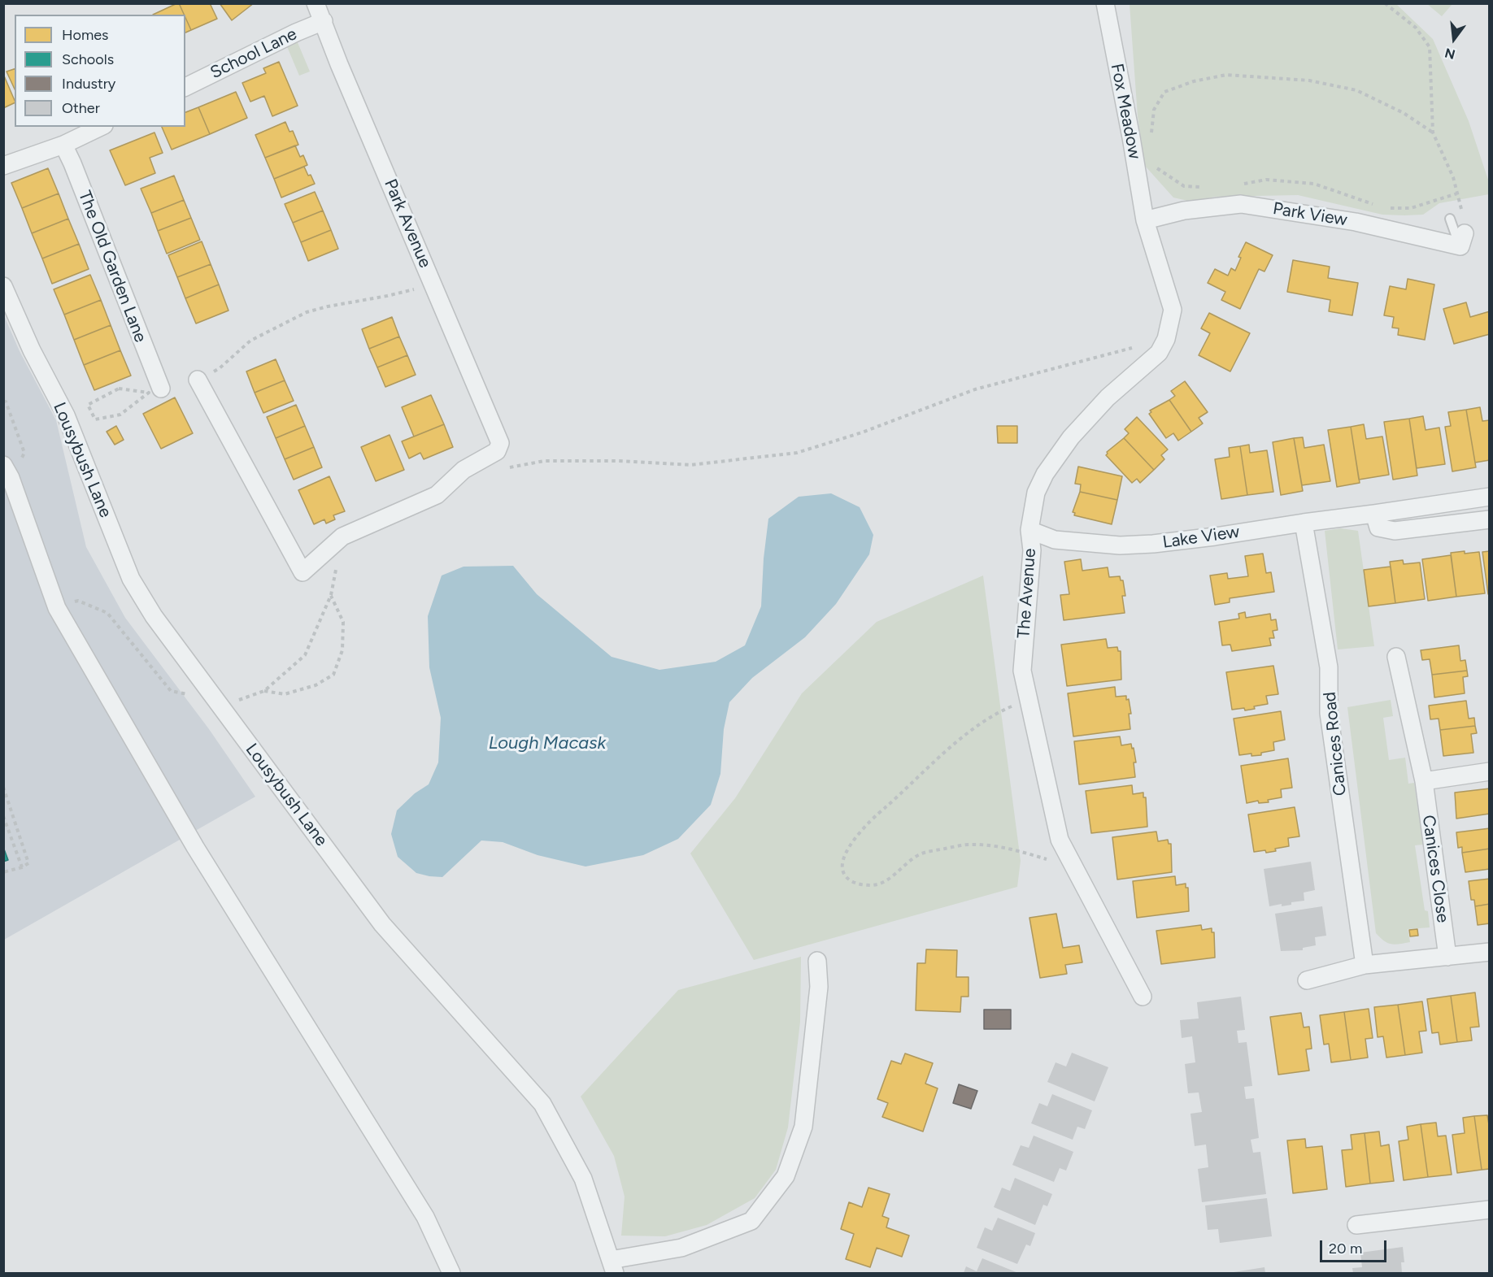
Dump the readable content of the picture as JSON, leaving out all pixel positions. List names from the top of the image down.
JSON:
{
  "streets": {
    "street": [
      "School Lane",
      "Fox Meadow",
      "Park View",
      "Park Avenue",
      "The Old Garden Lane",
      "Lousybush Lane",
      "Lake View",
      "The Avenue",
      "Canices Road",
      "Canices Close"
    ]
  },
  "crossings": [
    ["School Lane", "Park Avenue"],
    ["Fox Meadow", "Park View"],
    ["Fox Meadow", "The Avenue"],
    ["Park View", "The Avenue"],
    ["Lake View", "The Avenue"],
    ["Lake View", "Canices Road"]
  ],
  "water": ["Lough Macask"],
  "legend": [
    "Homes",
    "Schools",
    "Industry",
    "Other"
  ],
  "scale_bar": "20 m",
  "north": "bottom"
}
